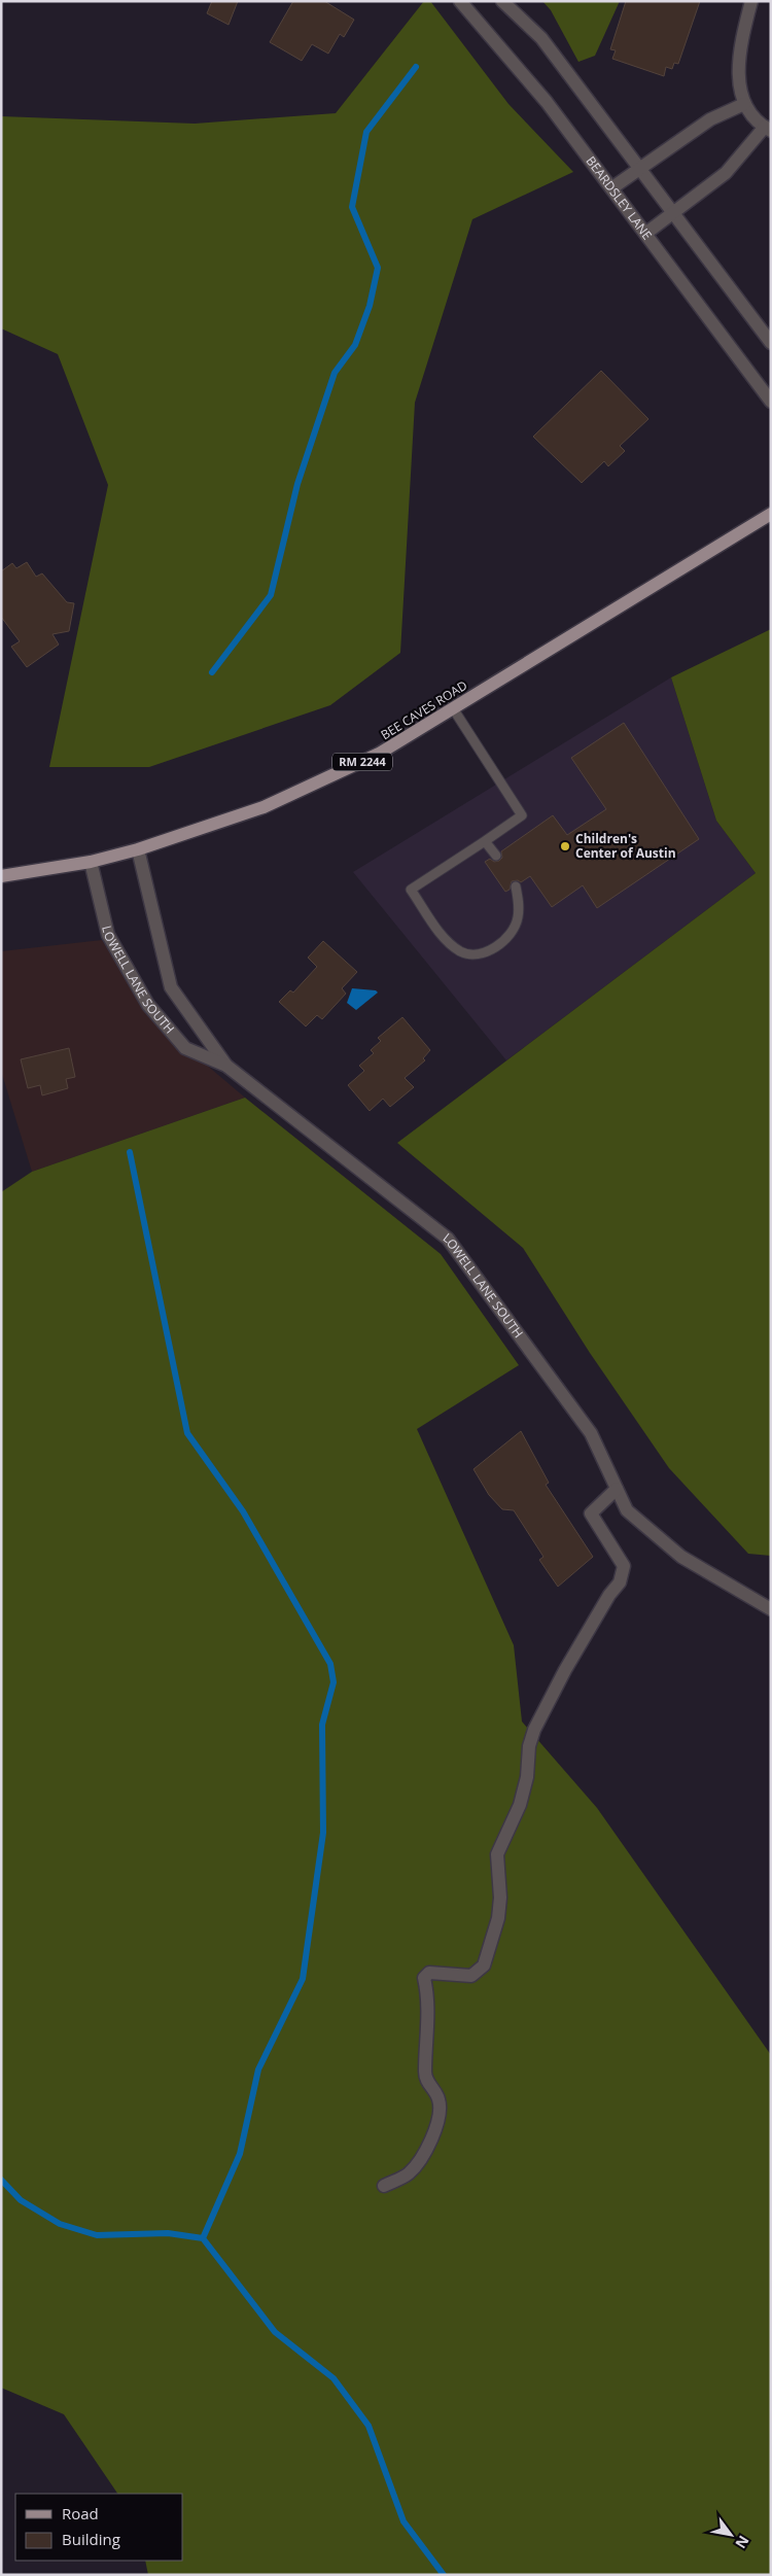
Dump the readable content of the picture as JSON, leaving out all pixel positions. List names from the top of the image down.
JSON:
{
  "streets": {
    "main road": ["BEE CAVES ROAD", "RM 2244"],
    "street": ["BEARDSLEY LANE", "LOWELL LANE SOUTH"]
  },
  "crossings": [
    ["BEE CAVES ROAD", "LOWELL LANE SOUTH"]
  ],
  "places": ["Children's Center of Austin"],
  "legend": ["Road", "Building"],
  "north": "bottom right"
}
